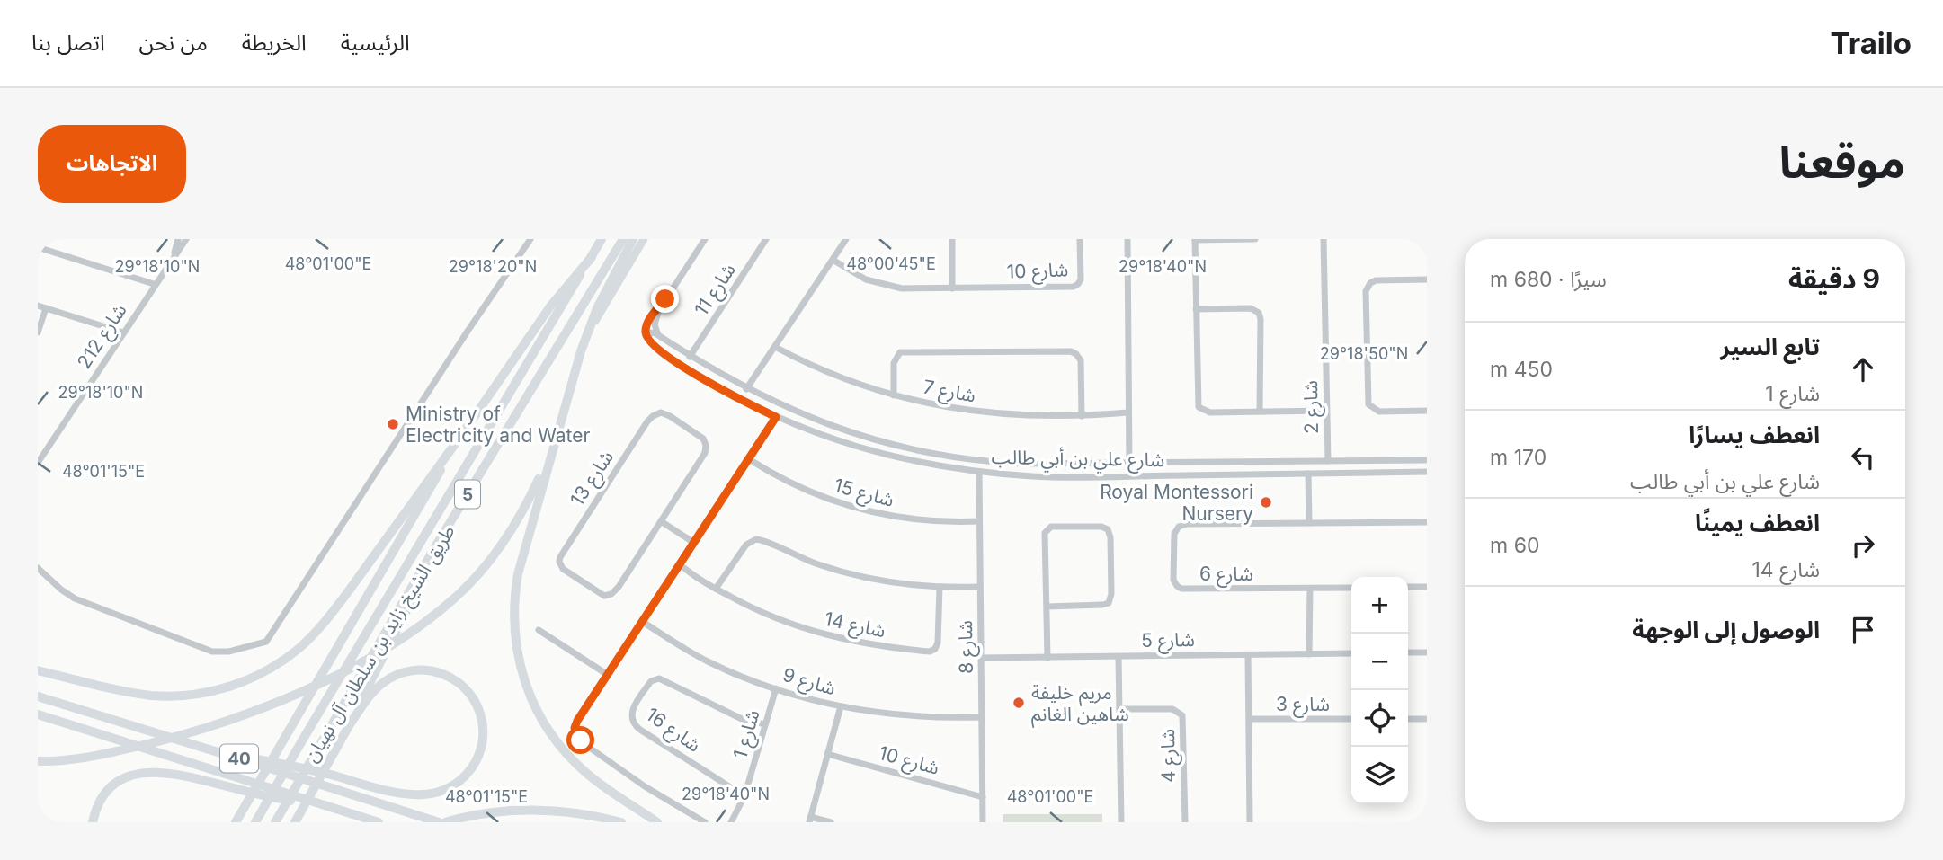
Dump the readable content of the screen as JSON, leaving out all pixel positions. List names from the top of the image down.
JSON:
{
  "streets": {
    "highway": ["5", "طريق الشيخ زايد بن سلطان آل نهيان", "40"],
    "street": [
      "شارع 10",
      "شارع 11",
      "شارع 212",
      "شارع 7",
      "شارع 2",
      "شارع علي بن أبي طالب",
      "شارع 13",
      "شارع 15",
      "شارع 6",
      "شارع 14",
      "شارع 5",
      "شارع 8",
      "شارع 9",
      "شارع 3",
      "شارع 16",
      "شارع 1",
      "شارع 4"
    ]
  },
  "crossings": [
    ["شارع 10", "شارع 8"],
    ["شارع 11", "شارع علي بن أبي طالب"],
    ["شارع 2", "شارع علي بن أبي طالب"],
    ["شارع علي بن أبي طالب", "شارع 8"],
    ["شارع 15", "شارع 8"],
    ["شارع 5", "شارع 8"],
    ["شارع 8", "شارع 9"],
    ["شارع 9", "شارع 1"],
    ["شارع 16", "شارع 1"]
  ],
  "places": ["Ministry of Electricity and Water", "Royal Montessori Nursery", "مريم خليفة شاهين الغانم"],
  "page": {
    "header": "Trailo",
    "nav": [
      "الرئيسية",
      "الخريطة",
      "من نحن",
      "اتصل بنا"
    ],
    "title": "موقعنا",
    "buttons": "الاتجاهات",
    "heading": ["9 دقيقة", "سيرًا · 680 m"],
    "list": [
      ["تابع السير", "شارع 1", "450 m"],
      ["انعطف يسارًا", "شارع علي بن أبي طالب", "170 m"],
      ["انعطف يمينًا", "شارع 14", "60 m"],
      "الوصول إلى الوجهة"
    ],
    "map_buttons": ["+", "−"]
  },
  "coordinates": [
    "48°01'00\"E",
    "48°00'45\"E",
    "29°18'20\"N",
    "29°18'10\"N",
    "29°18'40\"N",
    "29°18'50\"N",
    "48°01'15\"E"
  ]
}
